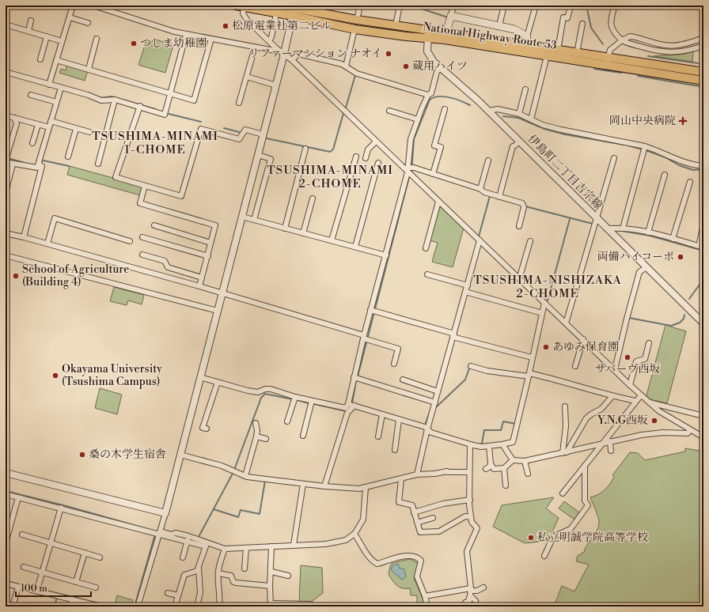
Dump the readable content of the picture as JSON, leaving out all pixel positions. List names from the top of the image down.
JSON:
{
  "streets": {
    "highway": ["National Highway Route 53"],
    "street": ["伊島町二丁目吉宗線"]
  },
  "crossings": [
    ["National Highway Route 53", "伊島町二丁目吉宗線"]
  ],
  "districts": ["TSUSHIMA-MINAMI 1-CHOME", "TSUSHIMA-MINAMI 2-CHOME", "TSUSHIMA-NISHIZAKA 2-CHOME"],
  "places": {
    "other": [
      "松原電業社第二ビル",
      "つしま幼稚園",
      "リファーマンション ナオイ",
      "蔵用ハイツ",
      "両備ハイコーポ",
      "School of Agriculture (Building 4)",
      "あゆみ保育園",
      "サバーヴ西坂",
      "Okayama University (Tsushima Campus)",
      "Y.N.G西坂",
      "桑の木学生宿舎",
      "私立明誠学院高等学校"
    ],
    "health": ["岡山中央病院"]
  },
  "scale_bar": "100 m"
}
